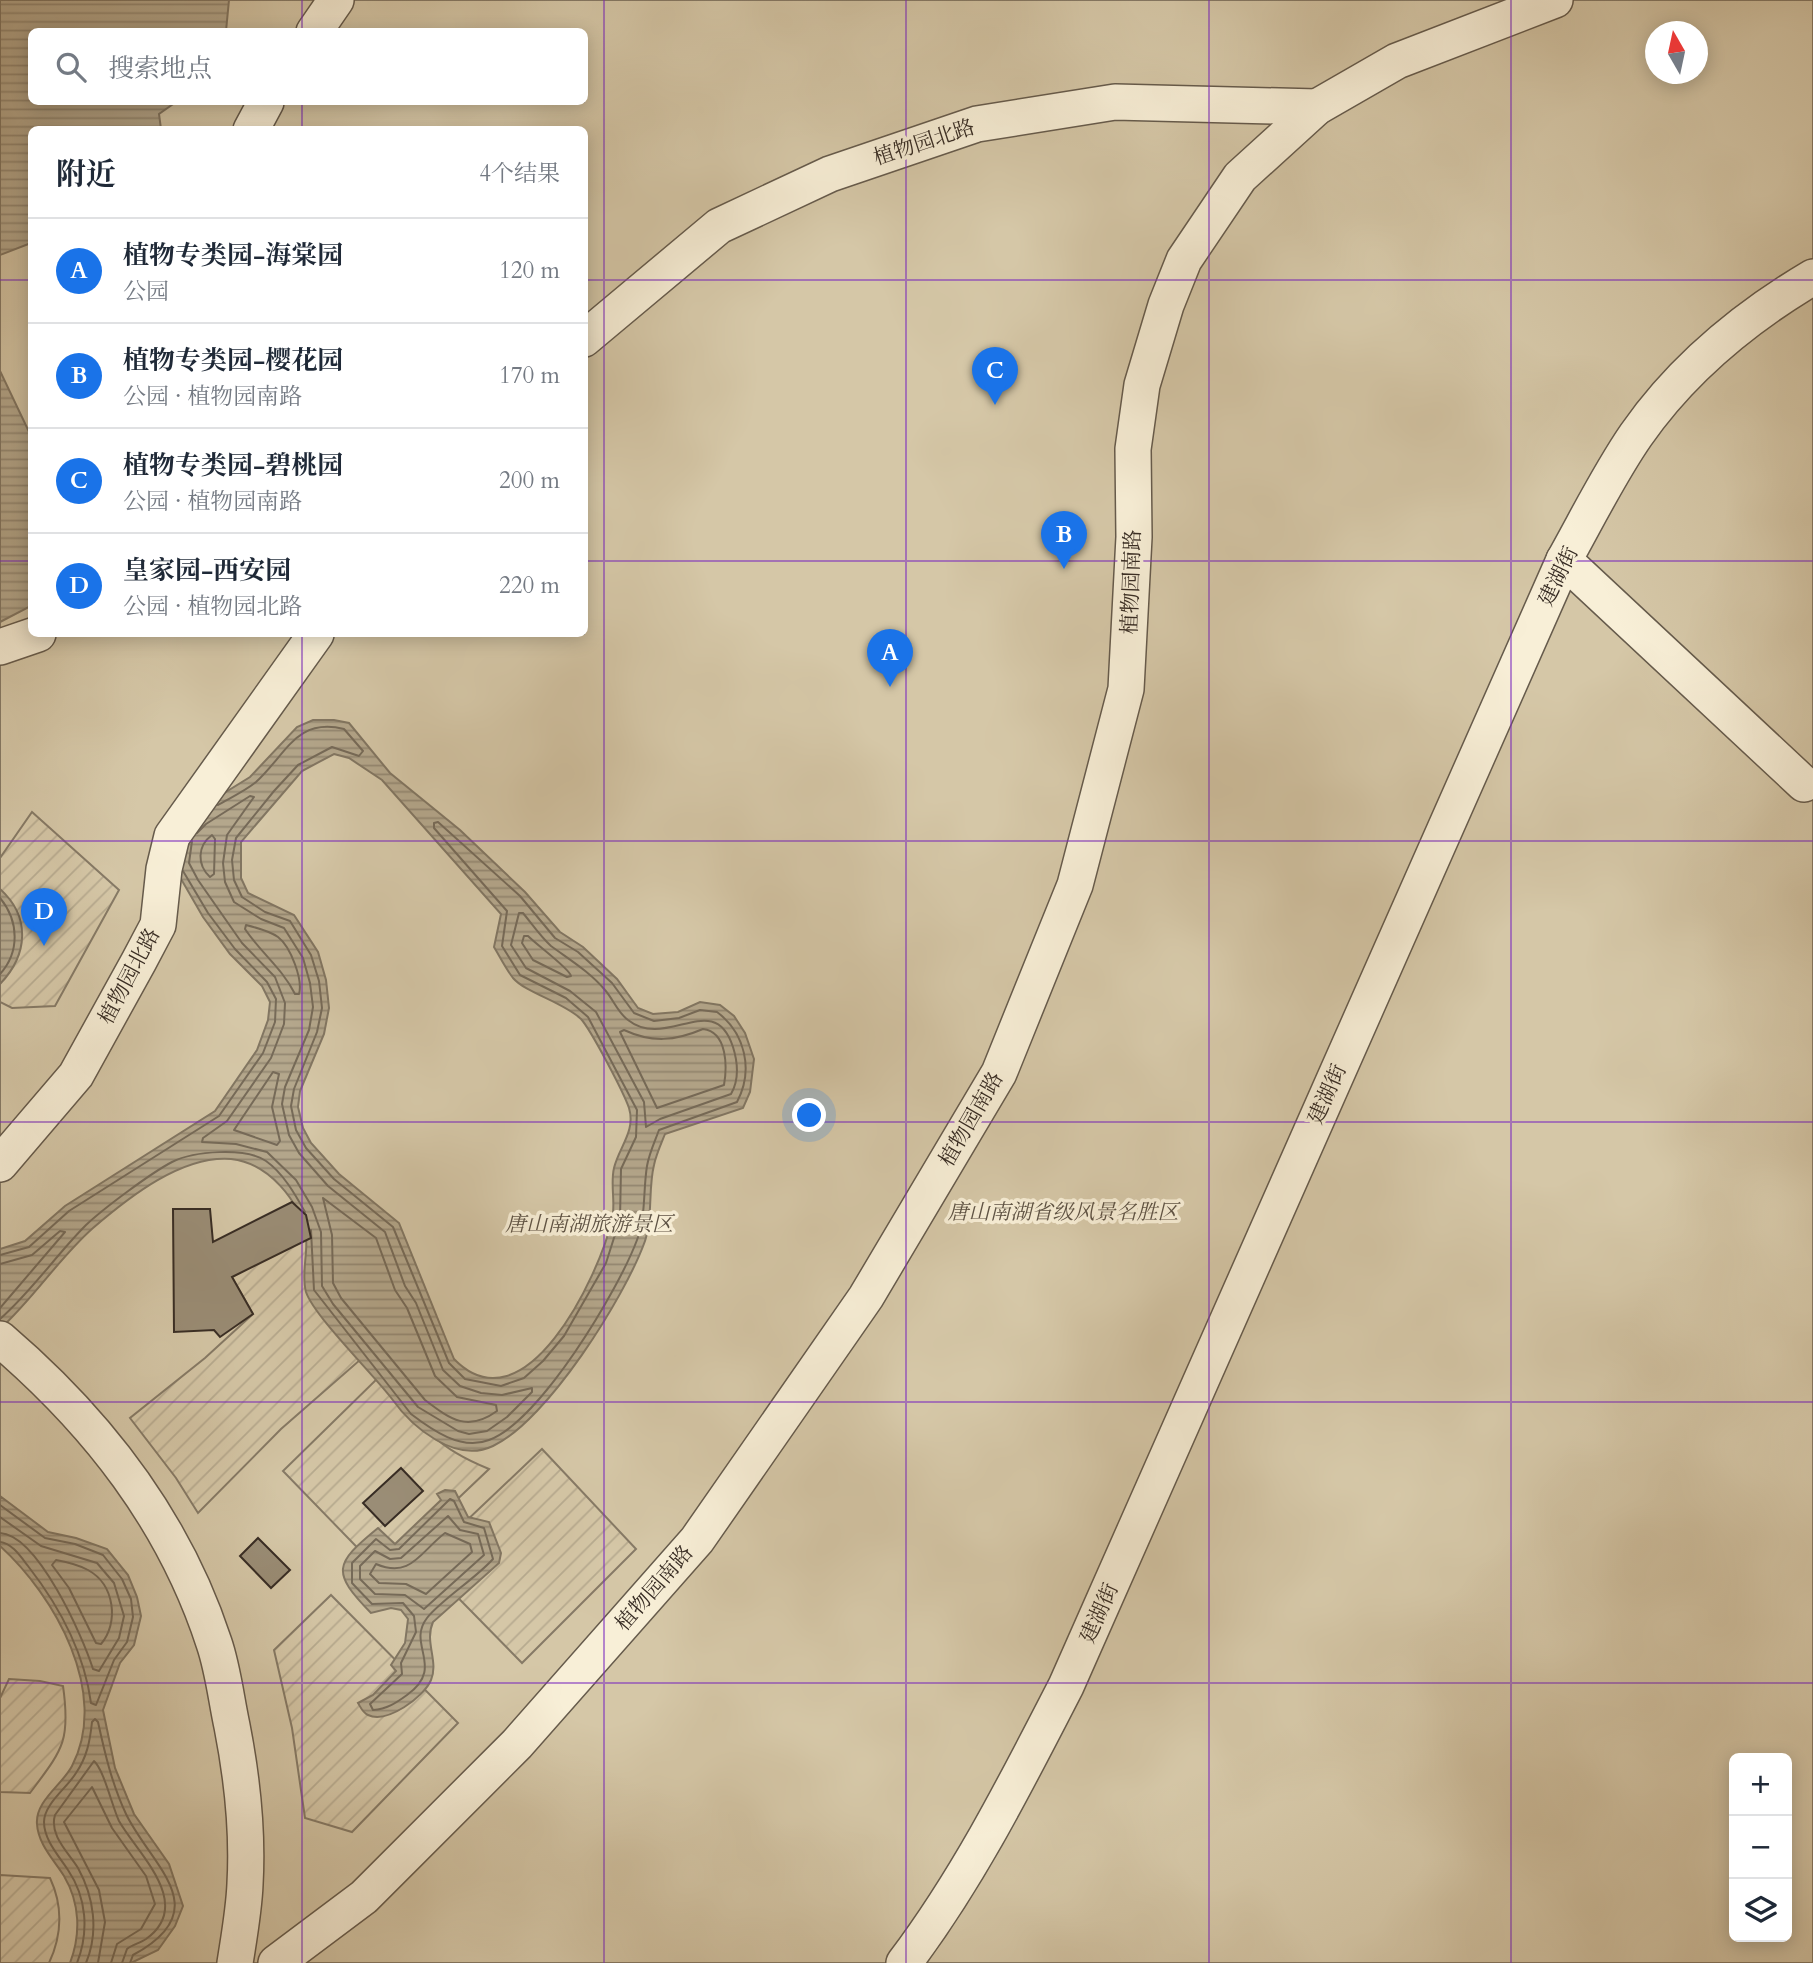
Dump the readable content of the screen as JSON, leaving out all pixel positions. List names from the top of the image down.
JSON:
{
  "streets": {
    "street": ["植物园北路", "建湖街", "植物园南路"]
  },
  "crossings": [
    ["植物园北路", "植物园南路"]
  ],
  "parks": ["唐山南湖省级风景名胜区", "唐山南湖旅游景区"],
  "north": "top",
  "page": {
    "search": "搜索地点",
    "heading": ["附近", "4个结果"],
    "list": [
      {
        "mark": "A",
        "name": "植物专类园-海棠园",
        "note": "公园",
        "value": "120 m"
      },
      {
        "mark": "B",
        "name": "植物专类园-樱花园",
        "note": "公园 · 植物园南路",
        "value": "170 m"
      },
      {
        "mark": "C",
        "name": "植物专类园-碧桃园",
        "note": "公园 · 植物园南路",
        "value": "200 m"
      },
      {
        "mark": "D",
        "name": "皇家园-西安园",
        "note": "公园 · 植物园北路",
        "value": "220 m"
      }
    ],
    "pins": [
      "C",
      "B",
      "A",
      "D"
    ],
    "map_buttons": ["+", "−"]
  }
}
